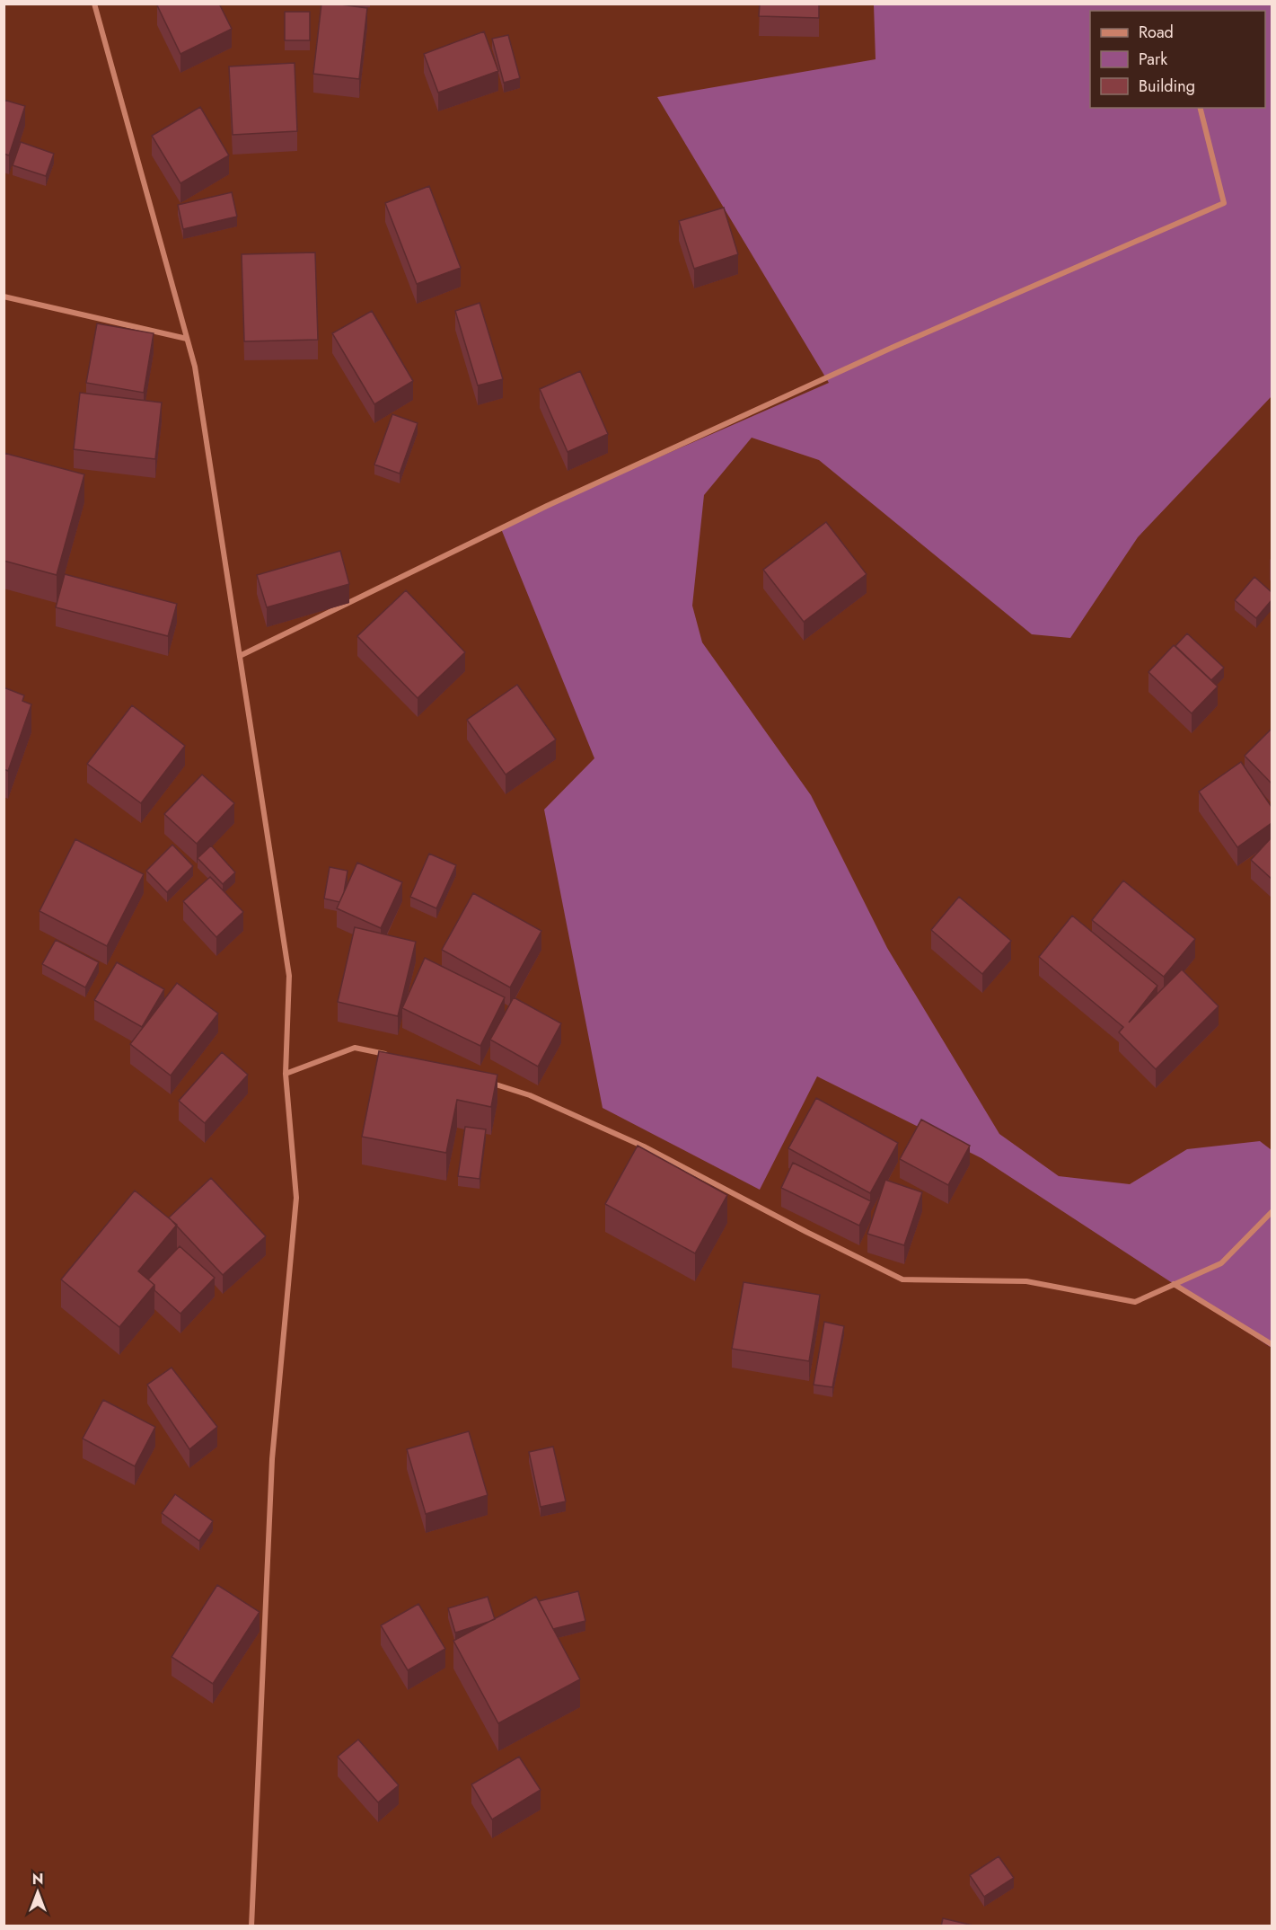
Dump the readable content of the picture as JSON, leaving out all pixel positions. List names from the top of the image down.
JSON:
{
  "legend": ["Road", "Park", "Building"],
  "north": "top"
}
